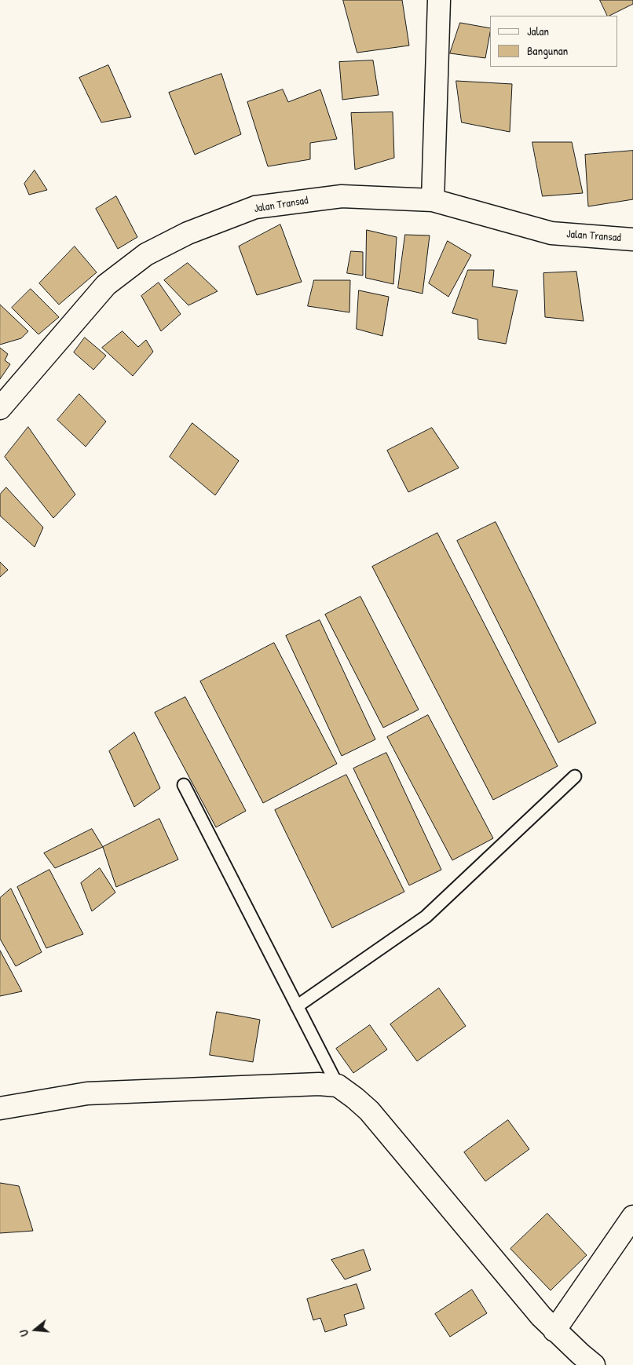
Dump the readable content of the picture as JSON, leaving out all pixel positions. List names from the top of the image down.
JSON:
{
  "streets": {
    "street": ["Jalan Transad"]
  },
  "legend": ["Jalan", "Bangunan"],
  "north": "left"
}
